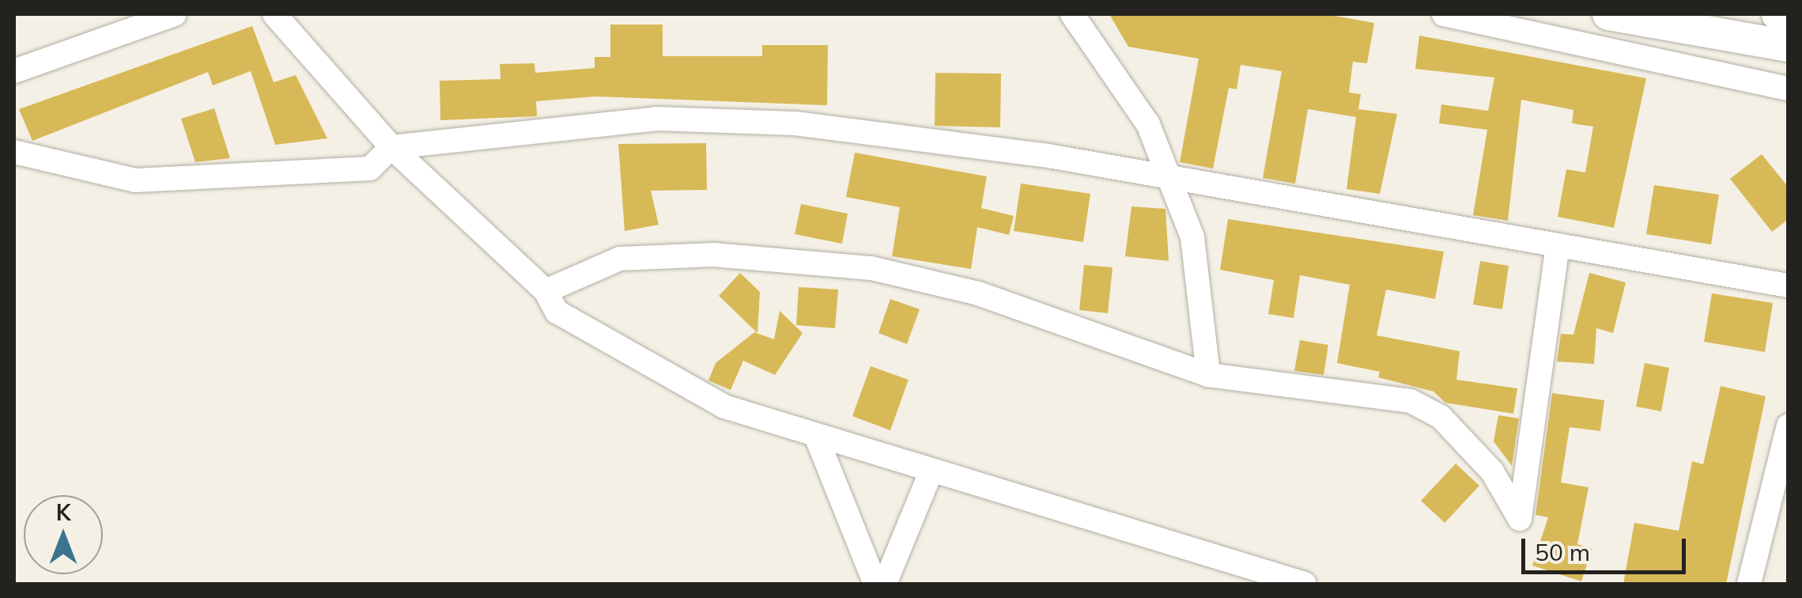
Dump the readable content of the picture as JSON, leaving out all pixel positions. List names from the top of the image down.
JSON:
{
  "scale_bar": "50 m",
  "north": "top"
}
